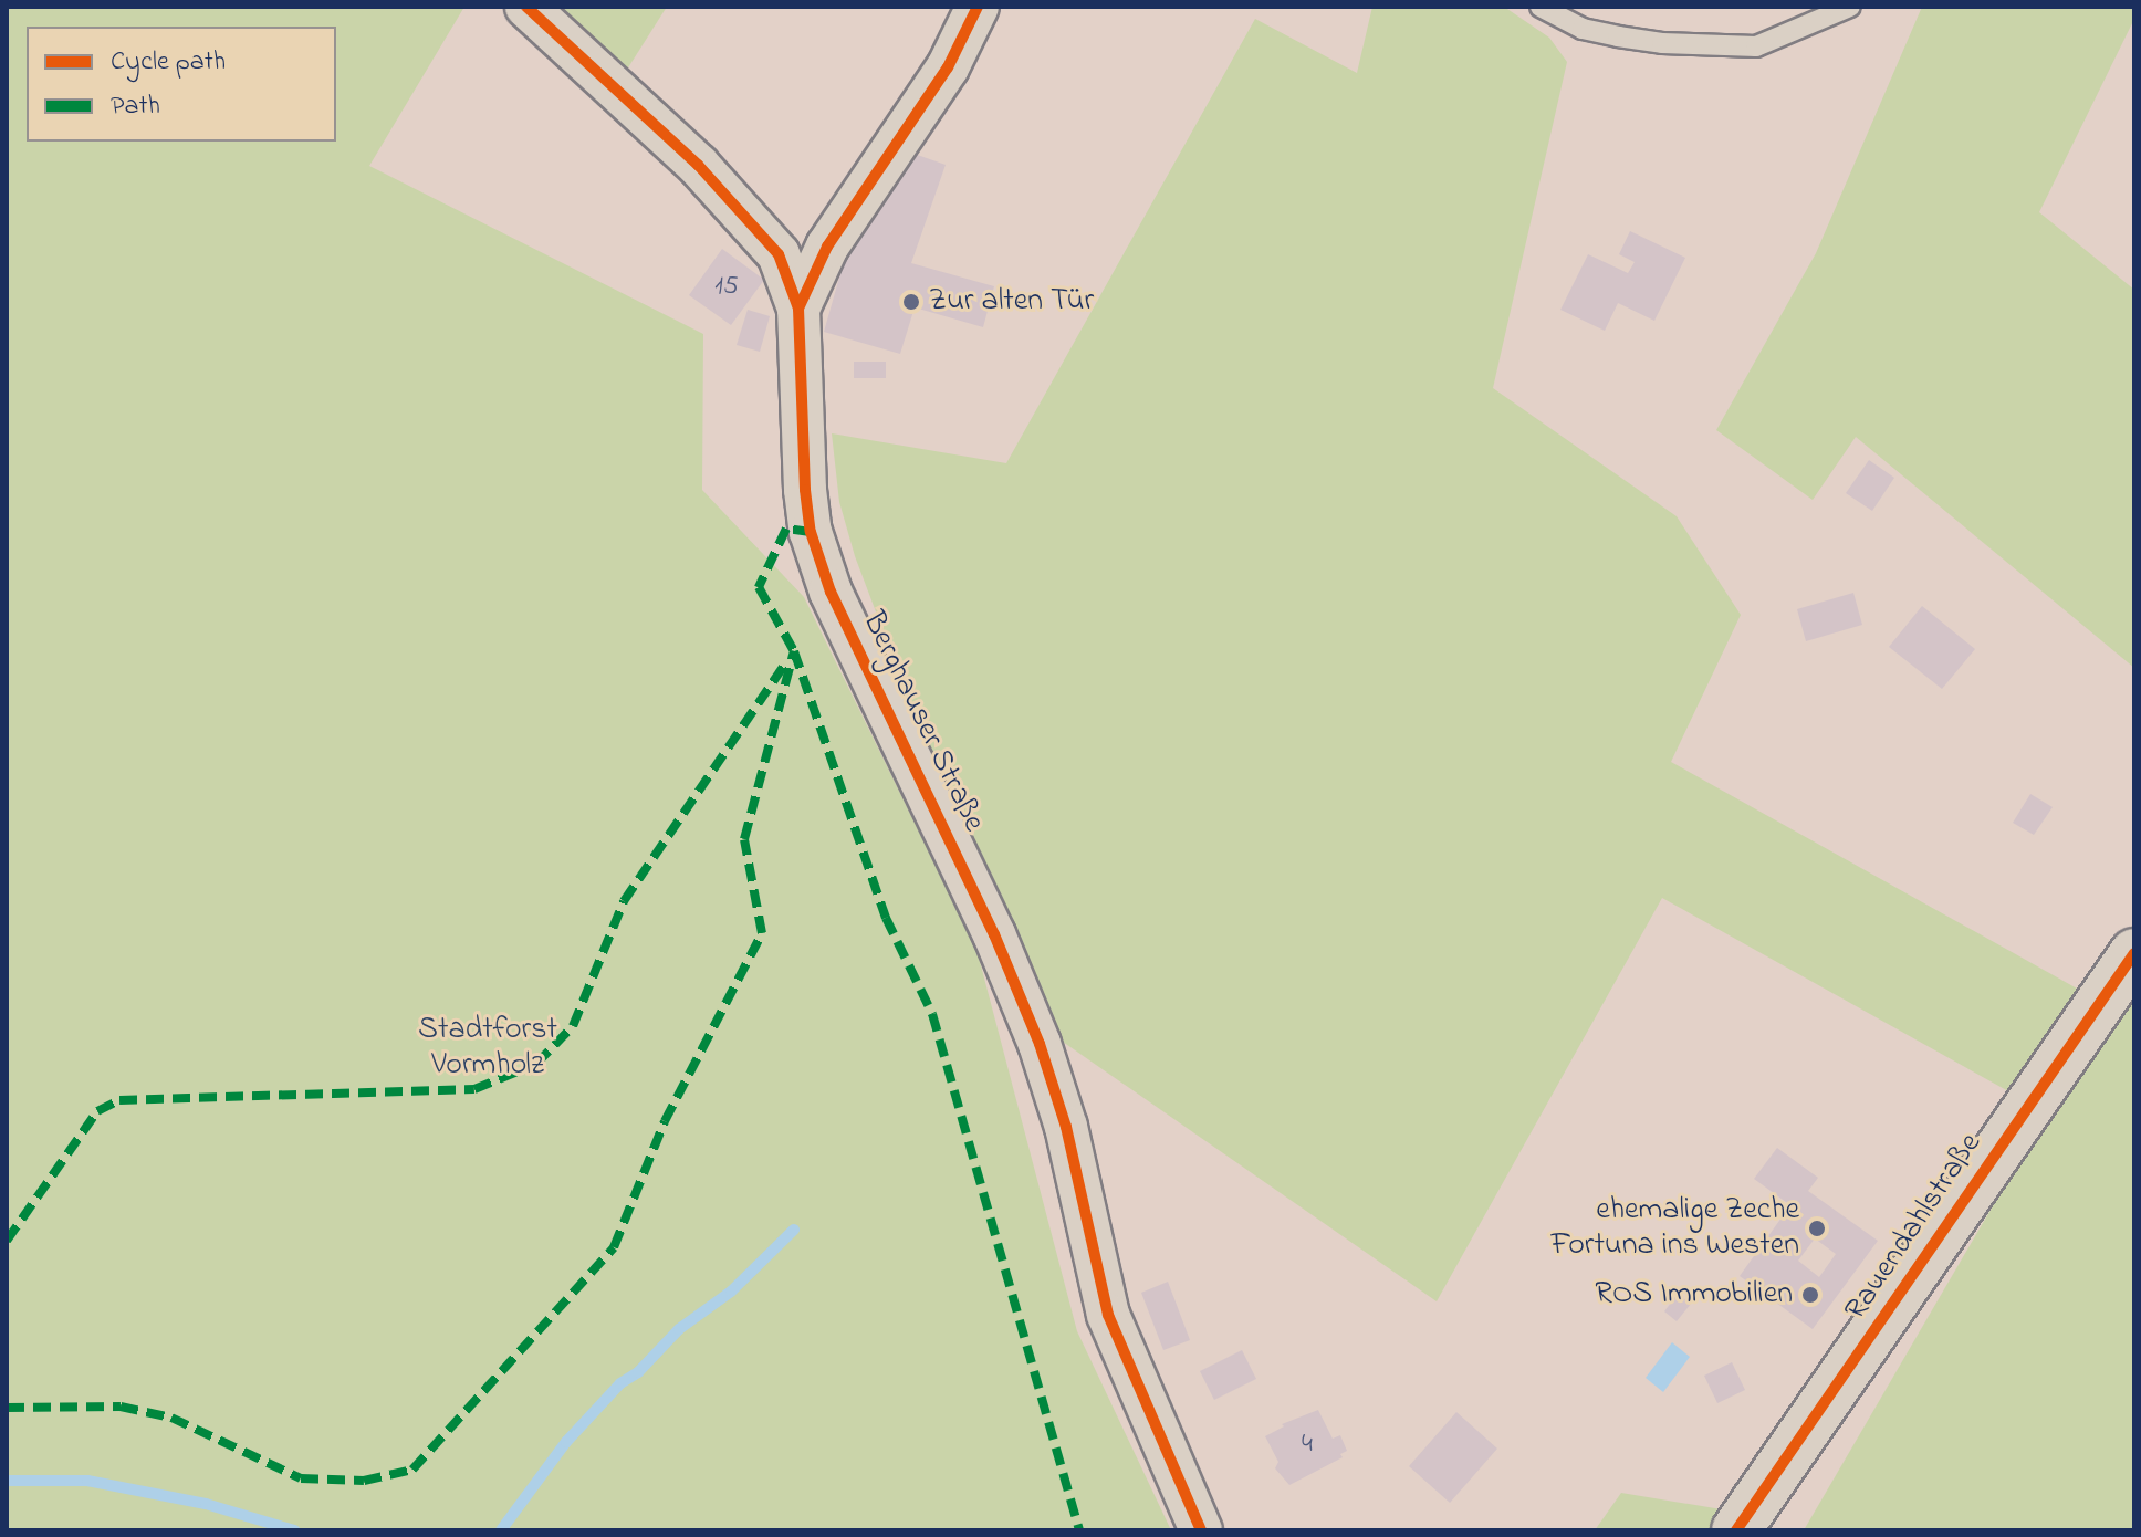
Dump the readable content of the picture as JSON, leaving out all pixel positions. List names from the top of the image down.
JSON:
{
  "streets": {
    "street": ["Berghauser Straße", "Rauendahlstraße"]
  },
  "parks": ["Stadtforst Vormholz"],
  "places": ["Zur alten Tür", "ehemalige Zeche Fortuna ins Westen", "ROS Immobilien"],
  "house_numbers": ["15", "4"],
  "legend": ["Cycle path", "Path"]
}
